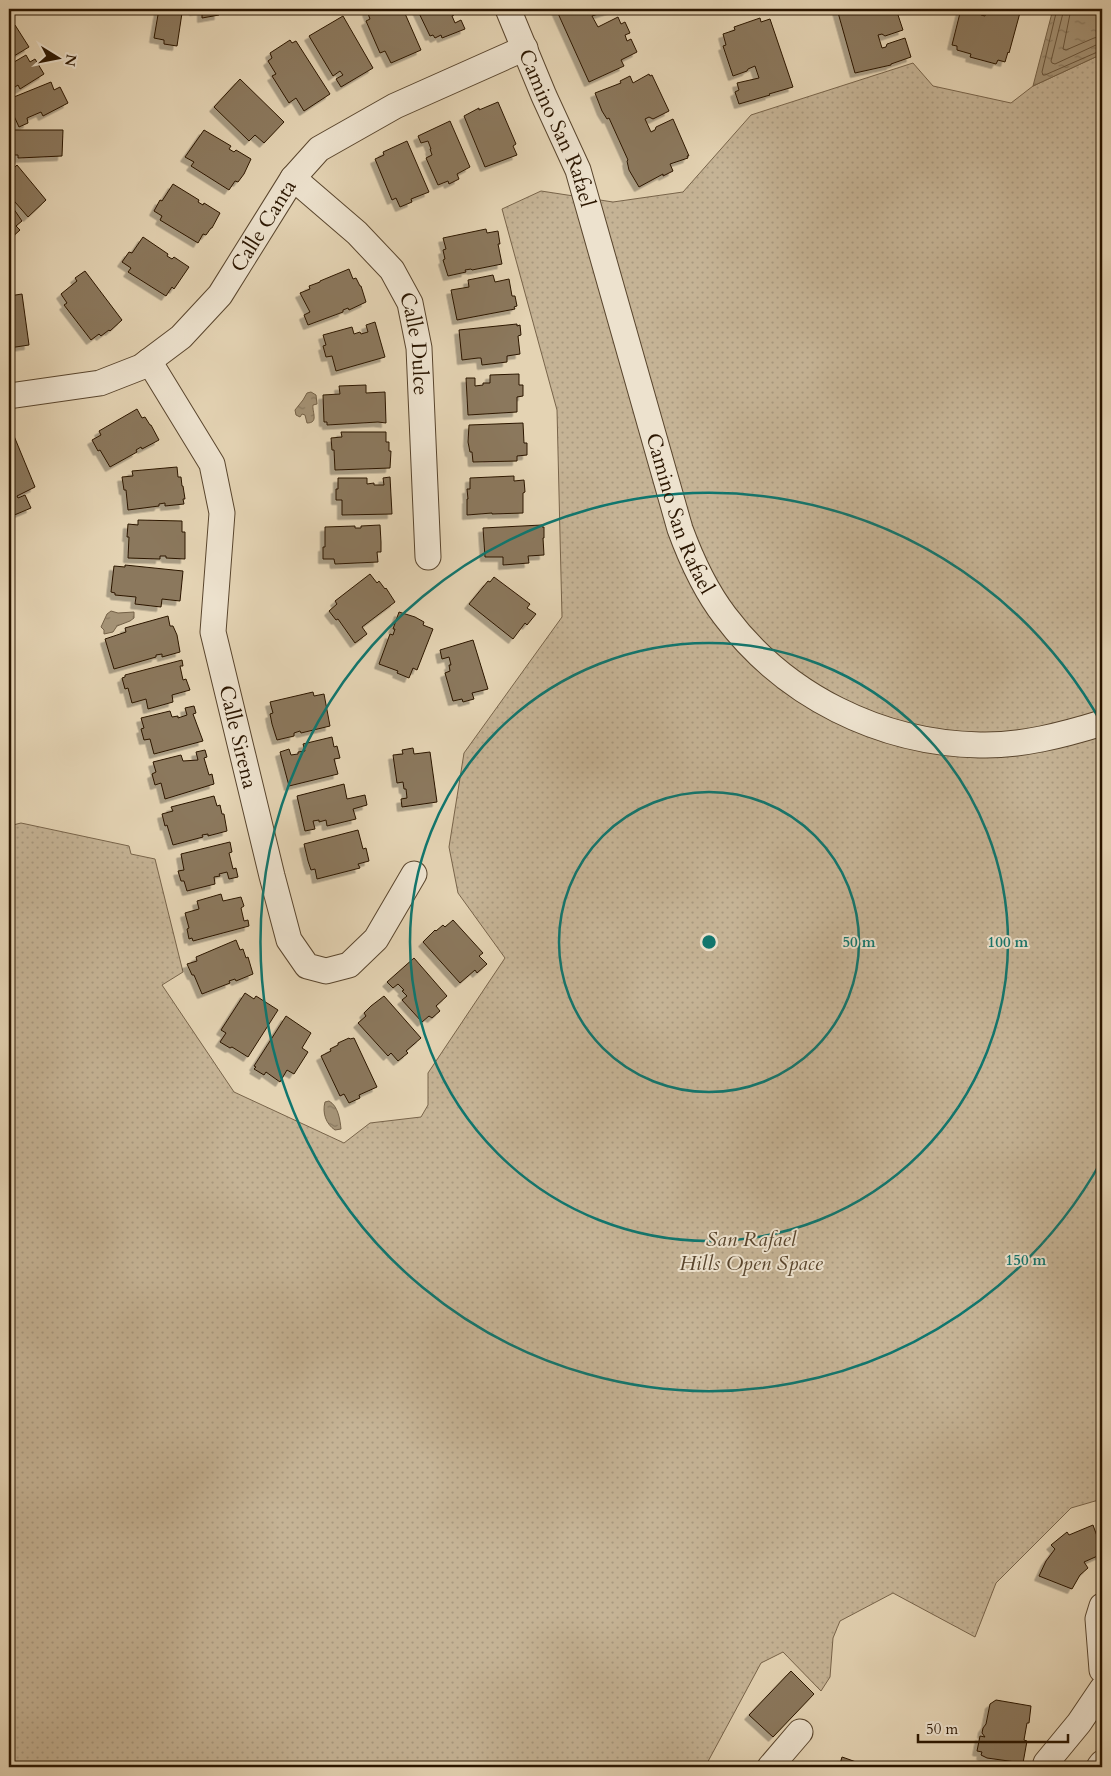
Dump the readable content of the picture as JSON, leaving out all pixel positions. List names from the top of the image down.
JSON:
{
  "streets": {
    "street": [
      "Camino San Rafael",
      "Calle Canta",
      "Calle Dulce",
      "Calle Sirena"
    ]
  },
  "crossings": [
    ["Camino San Rafael", "Calle Canta"],
    ["Calle Canta", "Calle Dulce"],
    ["Calle Canta", "Calle Sirena"]
  ],
  "parks": ["San Rafael Hills Open Space"],
  "scale_bar": "50 m",
  "north": "right",
  "rings": ["50 m", "100 m", "150 m"]
}
